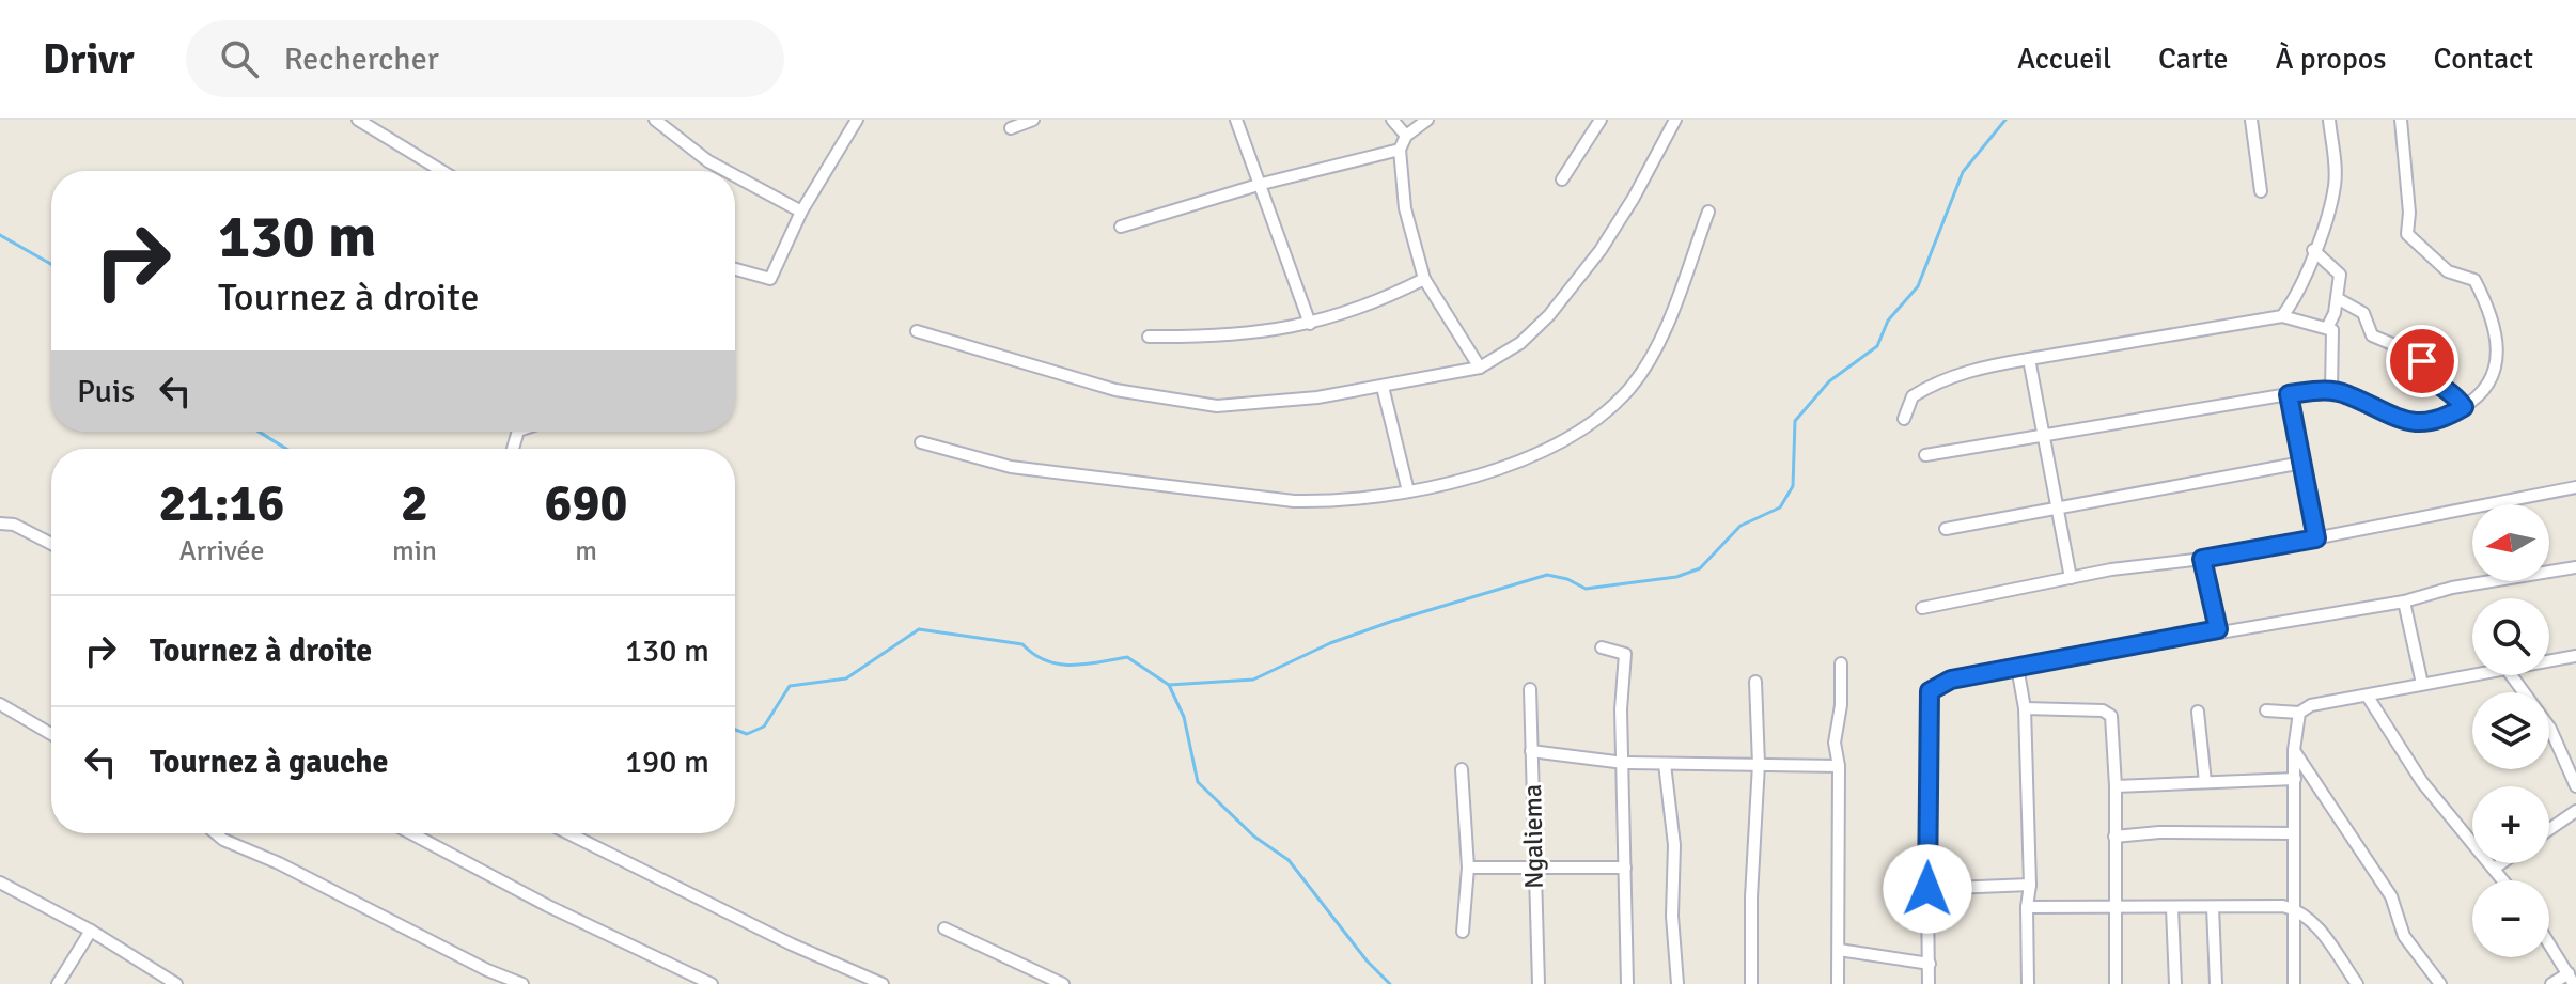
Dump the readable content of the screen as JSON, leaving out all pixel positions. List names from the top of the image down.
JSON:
{
  "streets": {
    "street": ["Ngaliema"]
  },
  "north": "left",
  "page": {
    "header": "Drivr",
    "search": "Rechercher",
    "nav": [
      "Accueil",
      "Carte",
      "À propos",
      "Contact"
    ],
    "turn": ["130 m", "Tournez à droite"],
    "then": "Puis",
    "eta": [
      "21:16",
      "Arrivée",
      "2",
      "min",
      "690",
      "m"
    ],
    "map_buttons": ["+", "−"],
    "list": [
      {
        "name": "Tournez à droite",
        "value": "130 m"
      },
      {
        "name": "Tournez à gauche",
        "value": "190 m"
      }
    ]
  }
}
